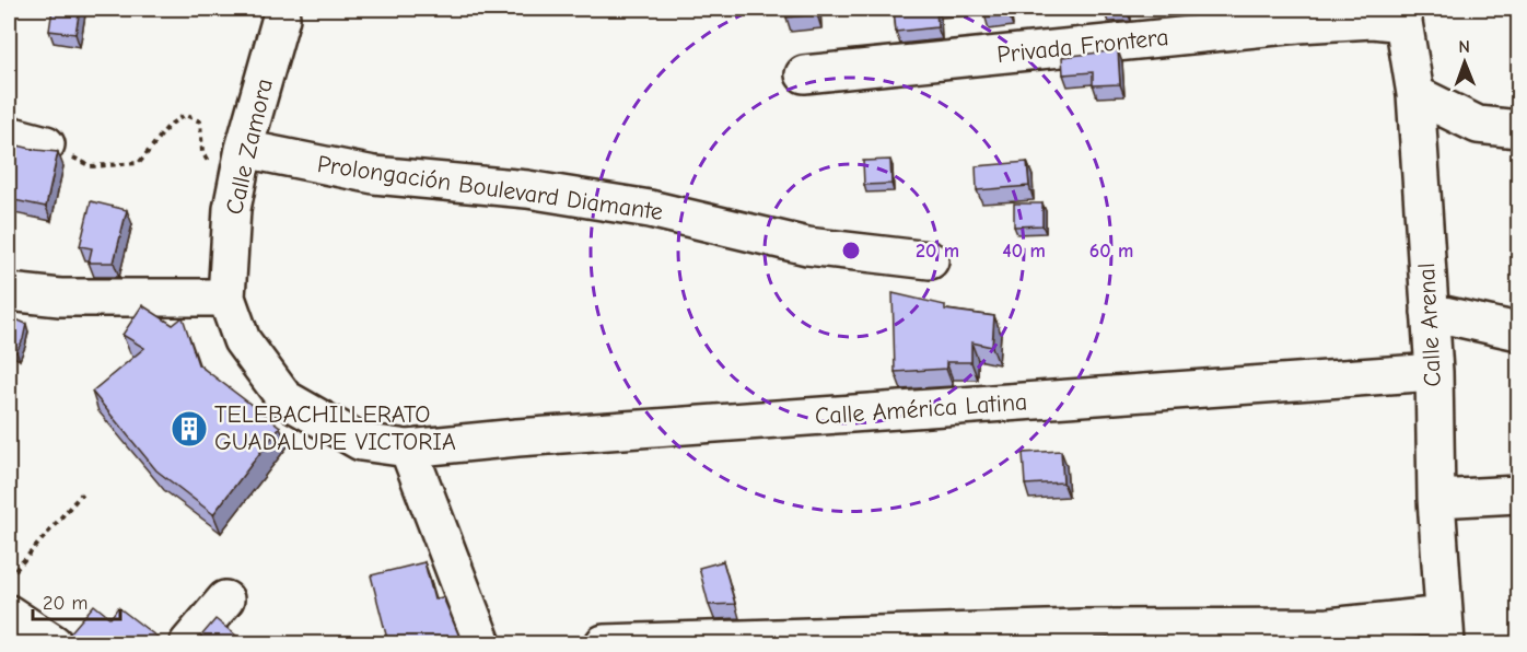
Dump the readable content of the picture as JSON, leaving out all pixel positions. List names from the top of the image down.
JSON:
{
  "streets": {
    "street": [
      "Privada Frontera",
      "Calle Zamora",
      "Prolongación Boulevard Diamante",
      "Calle Arenal",
      "Calle América Latina"
    ]
  },
  "crossings": [
    ["Privada Frontera", "Calle Arenal"],
    ["Calle Zamora", "Prolongación Boulevard Diamante"],
    ["Calle Zamora", "Calle América Latina"],
    ["Calle Arenal", "Calle América Latina"]
  ],
  "places": {
    "building": ["TELEBACHILLERATO GUADALUPE VICTORIA"]
  },
  "scale_bar": "20 m",
  "north": "top",
  "rings": ["20 m", "40 m", "60 m"]
}
